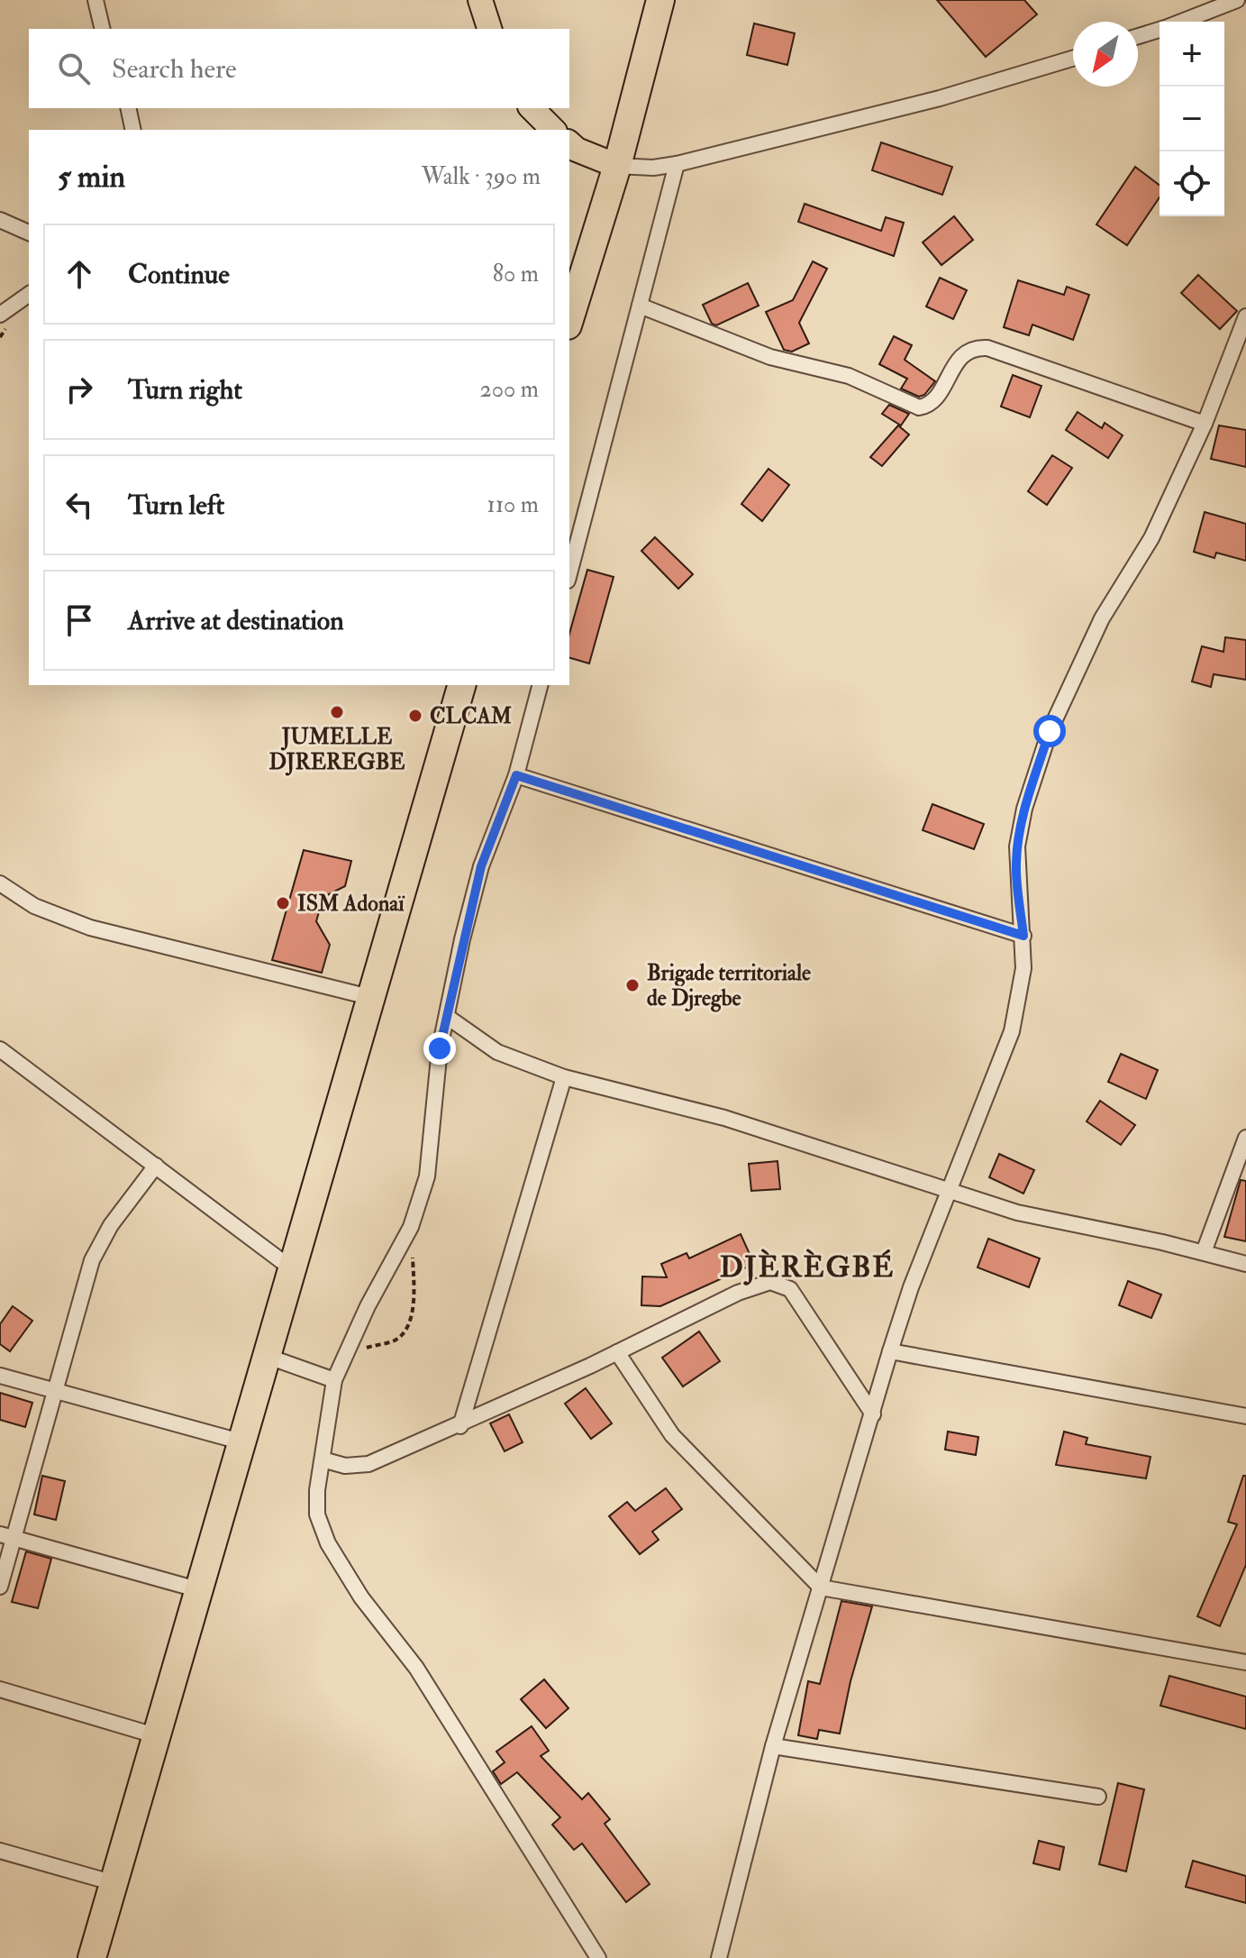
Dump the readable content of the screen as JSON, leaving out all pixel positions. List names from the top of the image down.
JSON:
{
  "districts": ["DJÈRÈGBÉ"],
  "places": [
    "JUMELLE DJREREGBE",
    "CLCAM",
    "ISM Adonaï",
    "Brigade territoriale de Djregbe"
  ],
  "north": "bottom left",
  "page": {
    "map_buttons": ["+", "−"],
    "search": "Search here",
    "heading": ["5 min", "Walk · 390 m"],
    "list": [
      ["Continue", "80 m"],
      ["Turn right", "200 m"],
      ["Turn left", "110 m"],
      "Arrive at destination"
    ]
  }
}
